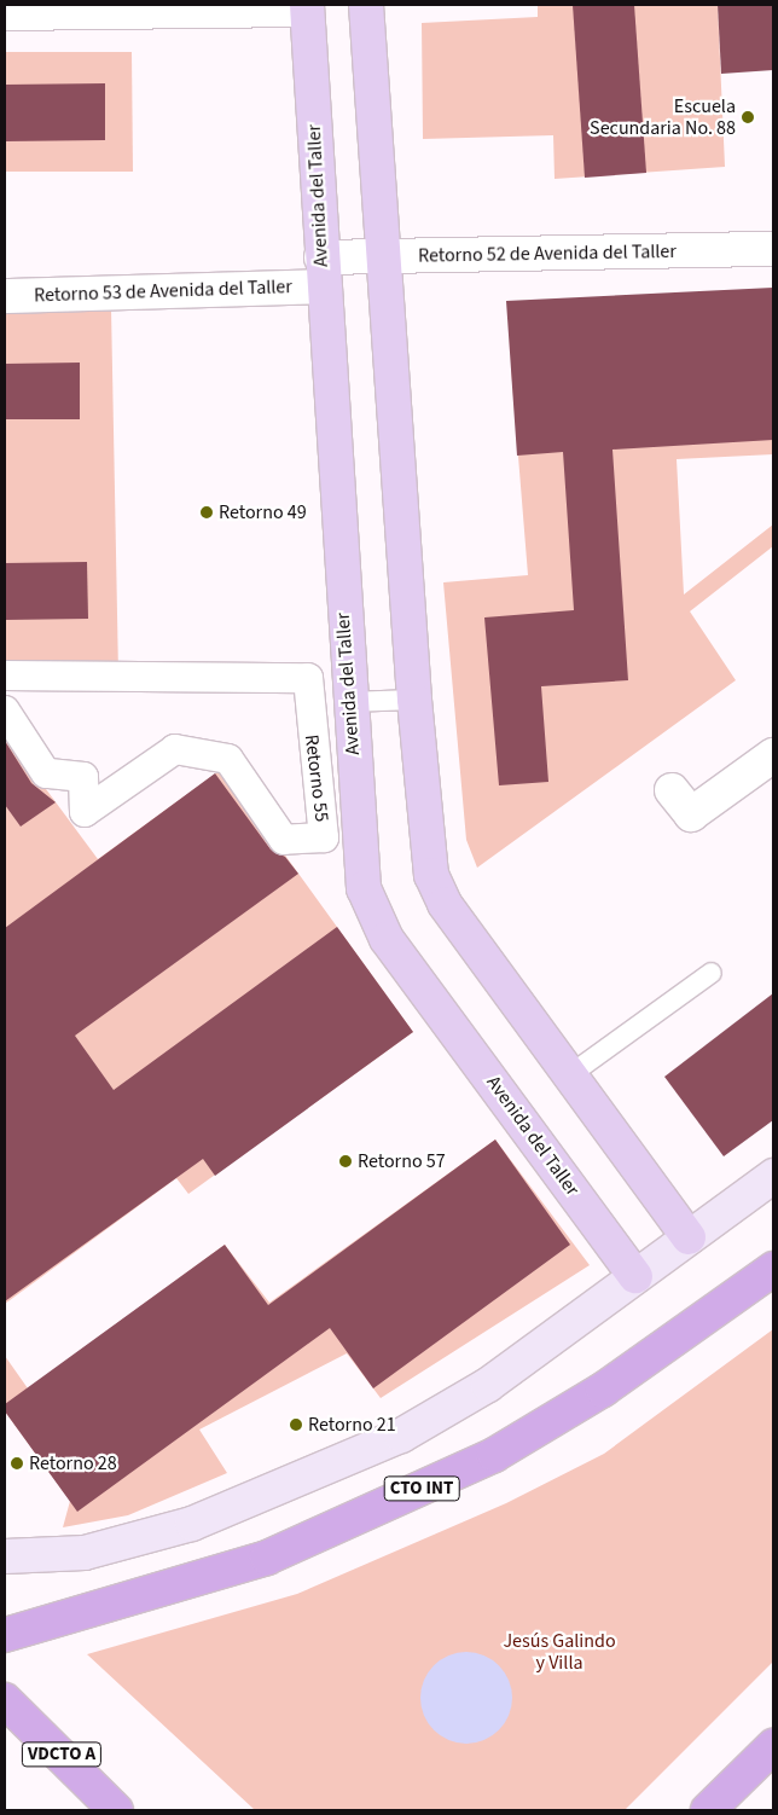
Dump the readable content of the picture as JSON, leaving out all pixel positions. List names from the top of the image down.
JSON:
{
  "streets": {
    "highway": ["CTO INT", "VDCTO A"],
    "main road": ["Avenida del Taller"],
    "street": ["Retorno 52 de Avenida del Taller", "Retorno 53 de Avenida del Taller", "Retorno 55"]
  },
  "crossings": [
    ["Avenida del Taller", "Retorno 52 de Avenida del Taller"],
    ["Avenida del Taller", "Retorno 53 de Avenida del Taller"],
    ["Avenida del Taller", "CTO INT"],
    ["Retorno 52 de Avenida del Taller", "Retorno 53 de Avenida del Taller"]
  ],
  "parks": ["Jesús Galindo y Villa"],
  "places": [
    "Escuela Secundaria No. 88",
    "Retorno 49",
    "Retorno 57",
    "Retorno 21",
    "Retorno 28"
  ]
}
